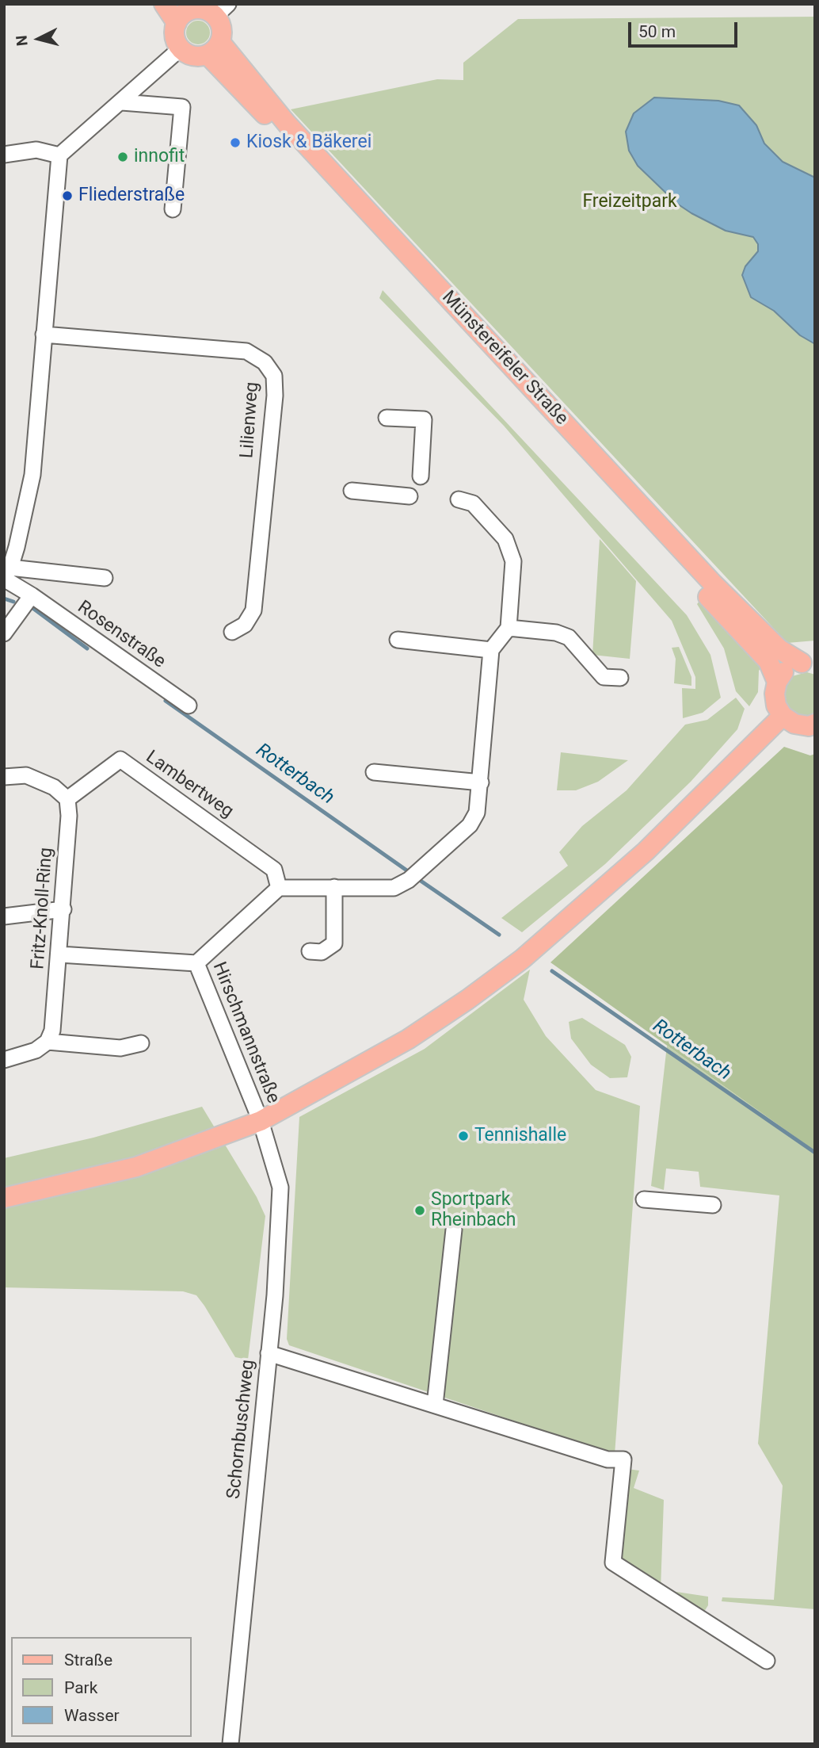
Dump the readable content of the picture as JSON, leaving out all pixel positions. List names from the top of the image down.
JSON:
{
  "streets": {
    "main road": ["Münstereifeler Straße"],
    "street": [
      "Lilienweg",
      "Rosenstraße",
      "Lambertweg",
      "Fritz-Knoll-Ring",
      "Hirschmannstraße",
      "Schornbuschweg"
    ]
  },
  "crossings": [
    ["Lambertweg", "Fritz-Knoll-Ring"],
    ["Fritz-Knoll-Ring", "Hirschmannstraße"],
    ["Hirschmannstraße", "Schornbuschweg"]
  ],
  "water": ["Rotterbach"],
  "parks": ["Freizeitpark"],
  "places": [
    "Kiosk & Bäkerei",
    "innofit",
    "Fliederstraße",
    "Tennishalle",
    "Sportpark Rheinbach"
  ],
  "legend": ["Straße", "Park", "Wasser"],
  "scale_bar": "50 m",
  "north": "left"
}
